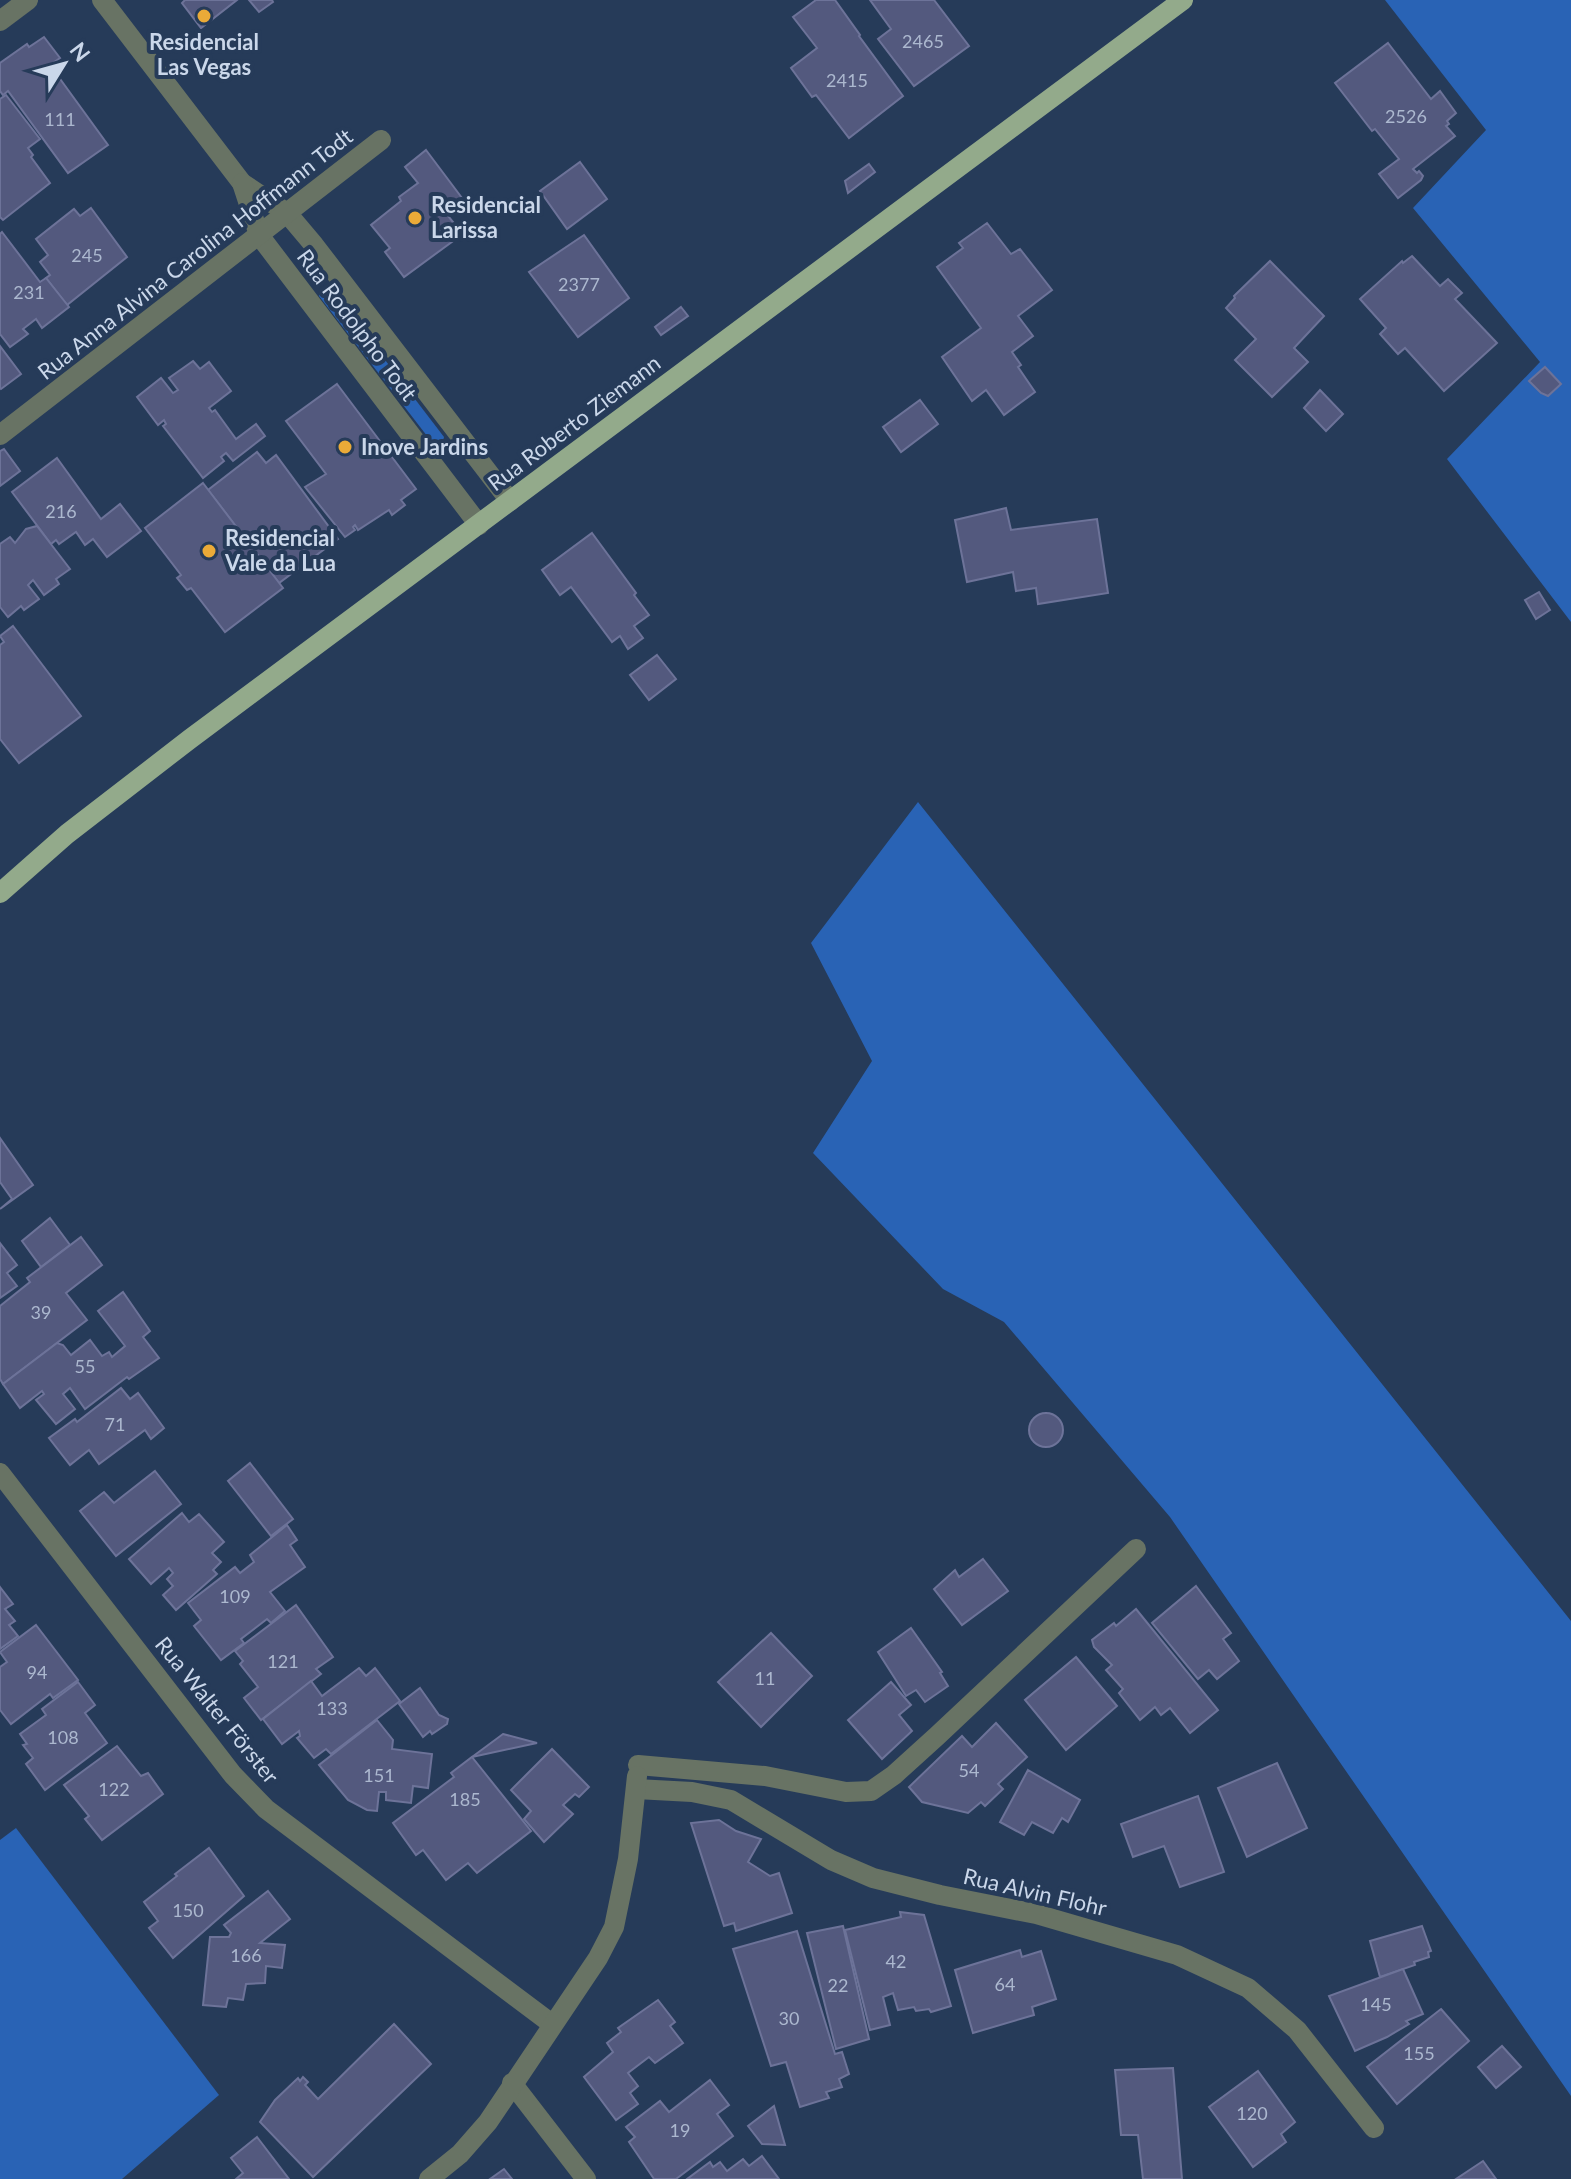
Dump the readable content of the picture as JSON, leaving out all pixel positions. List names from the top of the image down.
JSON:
{
  "streets": {
    "main road": ["Rua Roberto Ziemann"],
    "street": [
      "Rua Anna Alvina Carolina Hoffmann Todt",
      "Rua Rodolpho Todt",
      "Rua Walter Förster",
      "Rua Alvin Flohr"
    ]
  },
  "crossings": [
    ["Rua Anna Alvina Carolina Hoffmann Todt", "Rua Rodolpho Todt"],
    ["Rua Rodolpho Todt", "Rua Roberto Ziemann"]
  ],
  "places": [
    "Residencial Las Vegas",
    "Residencial Larissa",
    "Inove Jardins",
    "Residencial Vale da Lua"
  ],
  "house_numbers": [
    "2465",
    "2415",
    "2526",
    "111",
    "245",
    "2377",
    "231",
    "216",
    "39",
    "55",
    "71",
    "109",
    "121",
    "94",
    "11",
    "133",
    "108",
    "54",
    "151",
    "122",
    "185",
    "150",
    "166",
    "42",
    "64",
    "22",
    "145",
    "30",
    "155",
    "120",
    "19"
  ],
  "north": "top right"
}
